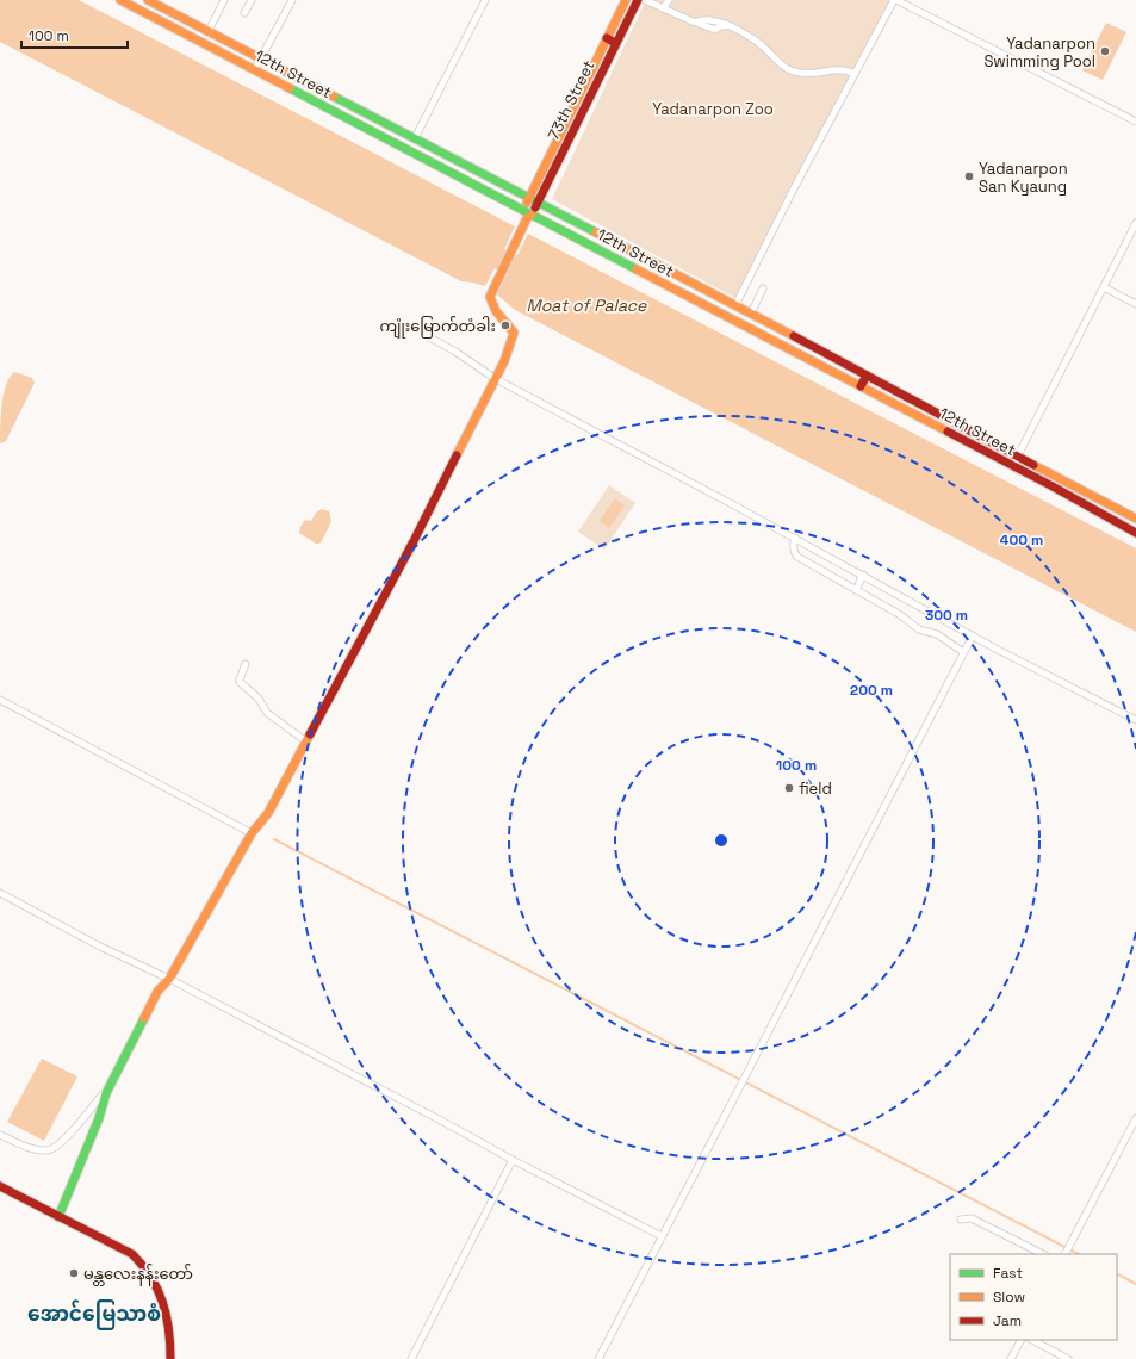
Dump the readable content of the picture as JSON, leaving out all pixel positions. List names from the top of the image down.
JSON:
{
  "streets": {
    "main road": ["12th Street", "73th Street"]
  },
  "crossings": [
    ["12th Street", "73th Street"]
  ],
  "districts": ["အောင်မြေသာစံ"],
  "water": ["Moat of Palace"],
  "parks": ["Yadanarpon Zoo"],
  "places": [
    "Yadanarpon Swimming Pool",
    "Yadanarpon San Kyaung",
    "ကျုံးမြောက်တံခါး",
    "field",
    "မန္တလေးနန်းတော်"
  ],
  "legend": ["Fast", "Slow", "Jam"],
  "scale_bar": "100 m",
  "rings": [
    "400 m",
    "300 m",
    "200 m",
    "100 m"
  ]
}
